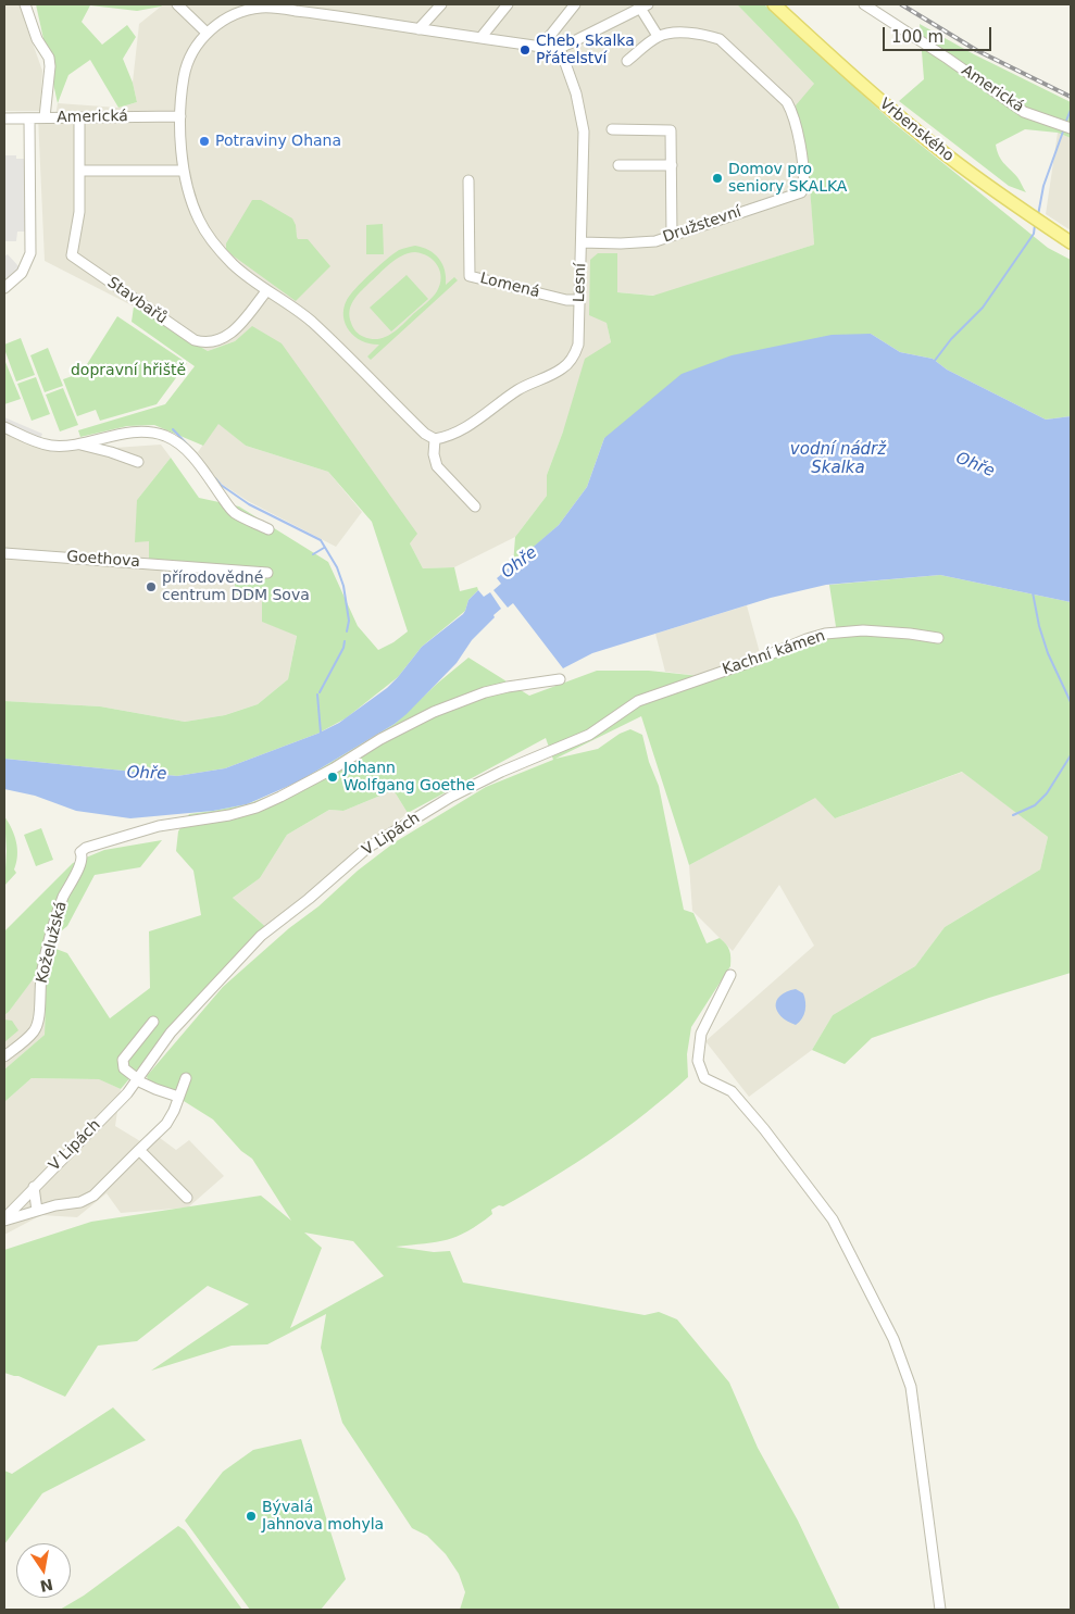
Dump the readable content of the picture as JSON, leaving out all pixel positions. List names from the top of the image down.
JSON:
{
  "streets": {
    "main road": ["Vrbenského"],
    "street": [
      "Americká",
      "Družstevní",
      "Lesní",
      "Lomená",
      "Stavbařů",
      "Goethova",
      "Kachní kámen",
      "V Lipách",
      "Koželužská"
    ]
  },
  "crossings": [
    ["Americká", "Stavbařů"],
    ["Družstevní", "Lesní"],
    ["Lesní", "Lomená"],
    ["Kachní kámen", "V Lipách"]
  ],
  "water": ["vodní nádrž Skalka", "Ohře"],
  "parks": ["dopravní hřiště"],
  "places": [
    "Cheb, Skalka Přátelství",
    "Potraviny Ohana",
    "Domov pro seniory SKALKA",
    "přírodovědné centrum DDM Sova",
    "Johann Wolfgang Goethe",
    "Bývalá Jahnova mohyla"
  ],
  "scale_bar": "100 m",
  "north": "bottom"
}
